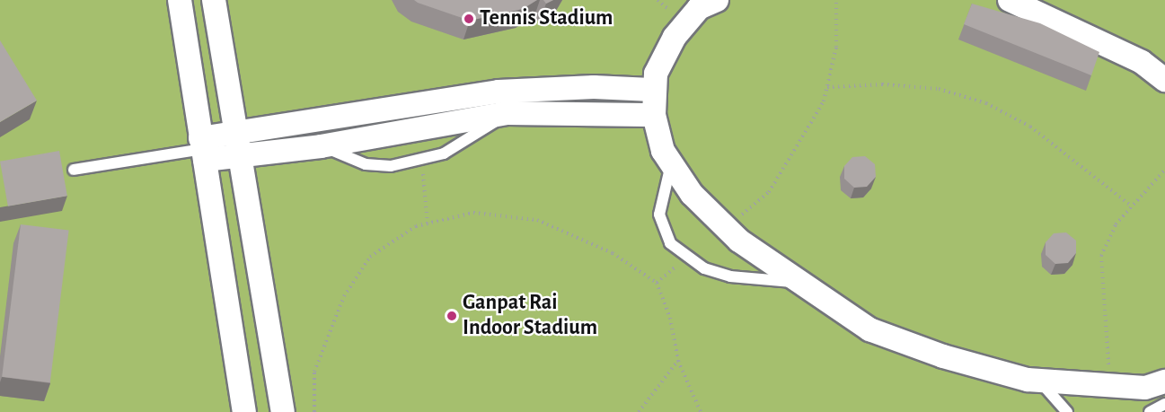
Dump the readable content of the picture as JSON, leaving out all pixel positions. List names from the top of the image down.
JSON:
{
  "places": ["Tennis Stadium", "Ganpat Rai Indoor Stadium"]
}
